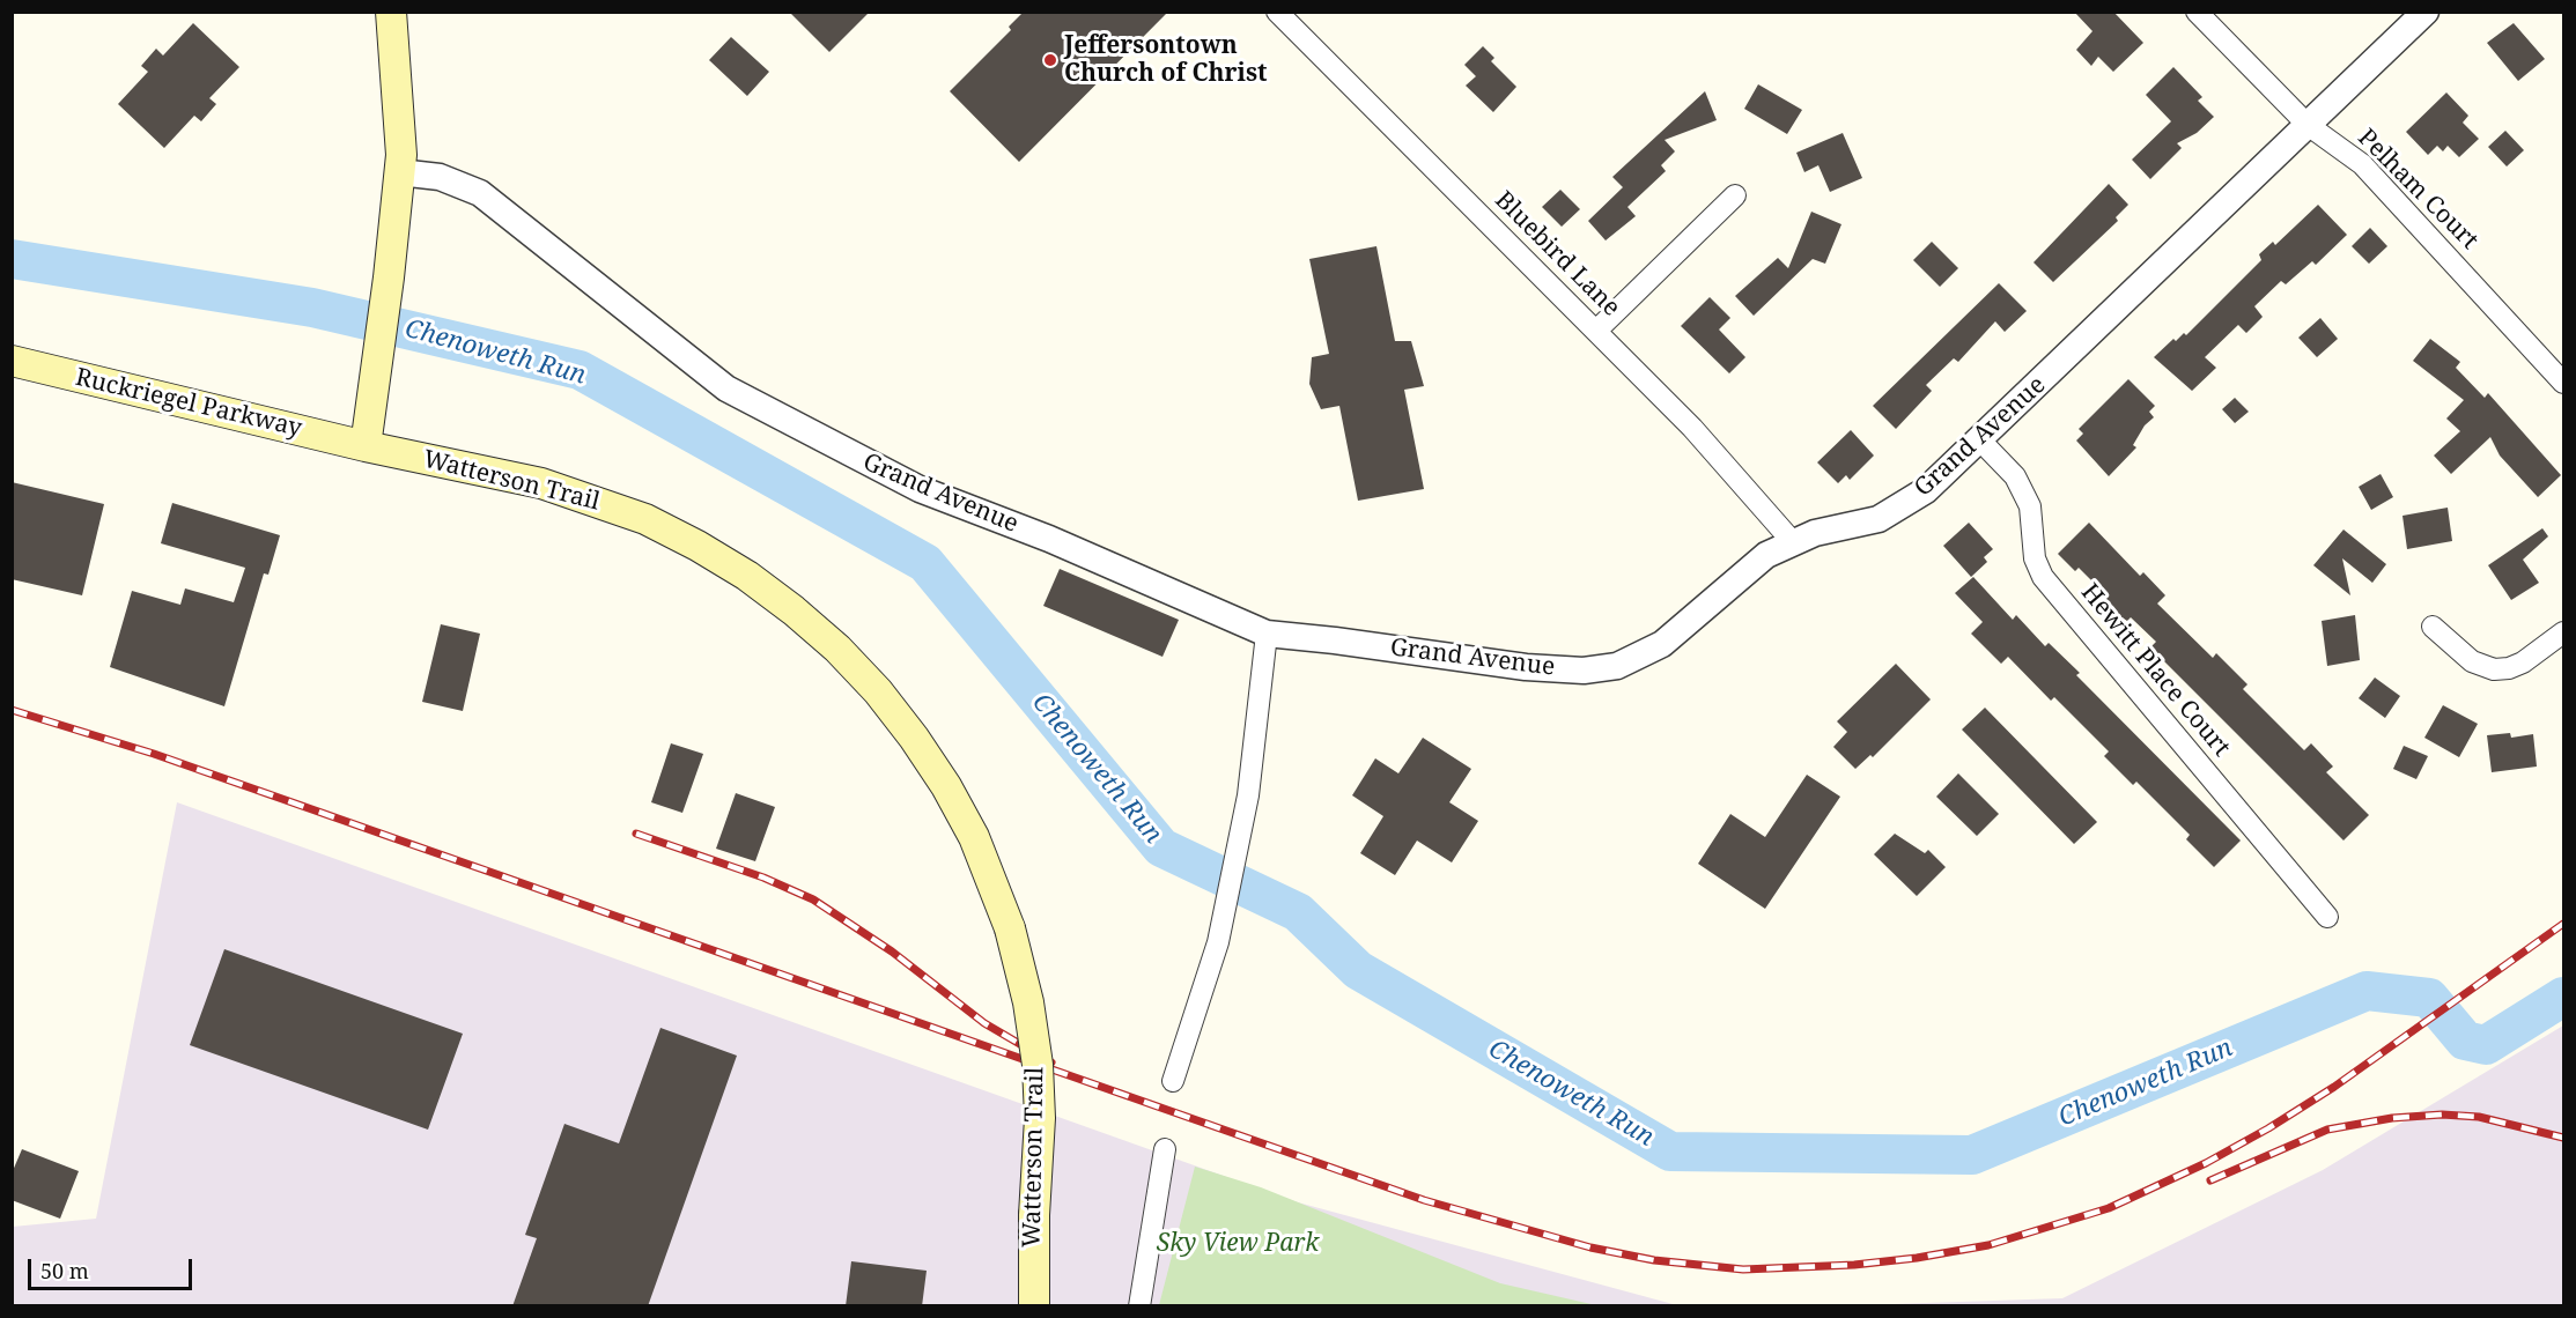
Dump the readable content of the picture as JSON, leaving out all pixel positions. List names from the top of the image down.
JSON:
{
  "streets": {
    "main road": ["Ruckriegel Parkway", "Watterson Trail"],
    "street": [
      "Pelham Court",
      "Bluebird Lane",
      "Grand Avenue",
      "Hewitt Place Court"
    ]
  },
  "crossings": [
    ["Pelham Court", "Grand Avenue"],
    ["Bluebird Lane", "Grand Avenue"],
    ["Ruckriegel Parkway", "Watterson Trail"],
    ["Grand Avenue", "Hewitt Place Court"]
  ],
  "water": ["Chenoweth Run"],
  "parks": ["Sky View Park"],
  "places": ["Jeffersontown Church of Christ"],
  "scale_bar": "50 m"
}
